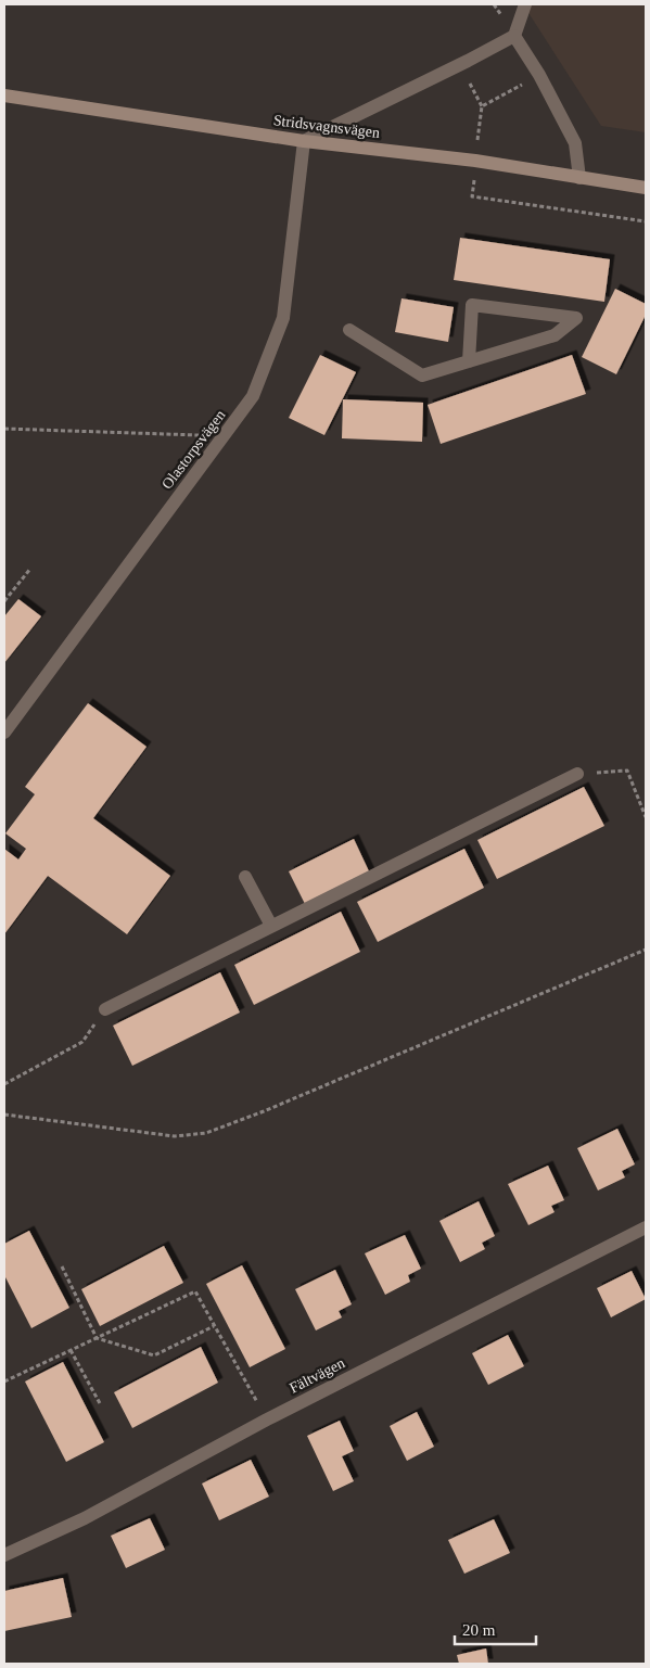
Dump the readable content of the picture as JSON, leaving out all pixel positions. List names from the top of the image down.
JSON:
{
  "streets": {
    "street": ["Stridsvagnsvägen", "Olastorpsvägen", "Fältvägen"]
  },
  "crossings": [
    ["Stridsvagnsvägen", "Olastorpsvägen"]
  ],
  "scale_bar": "20 m"
}
